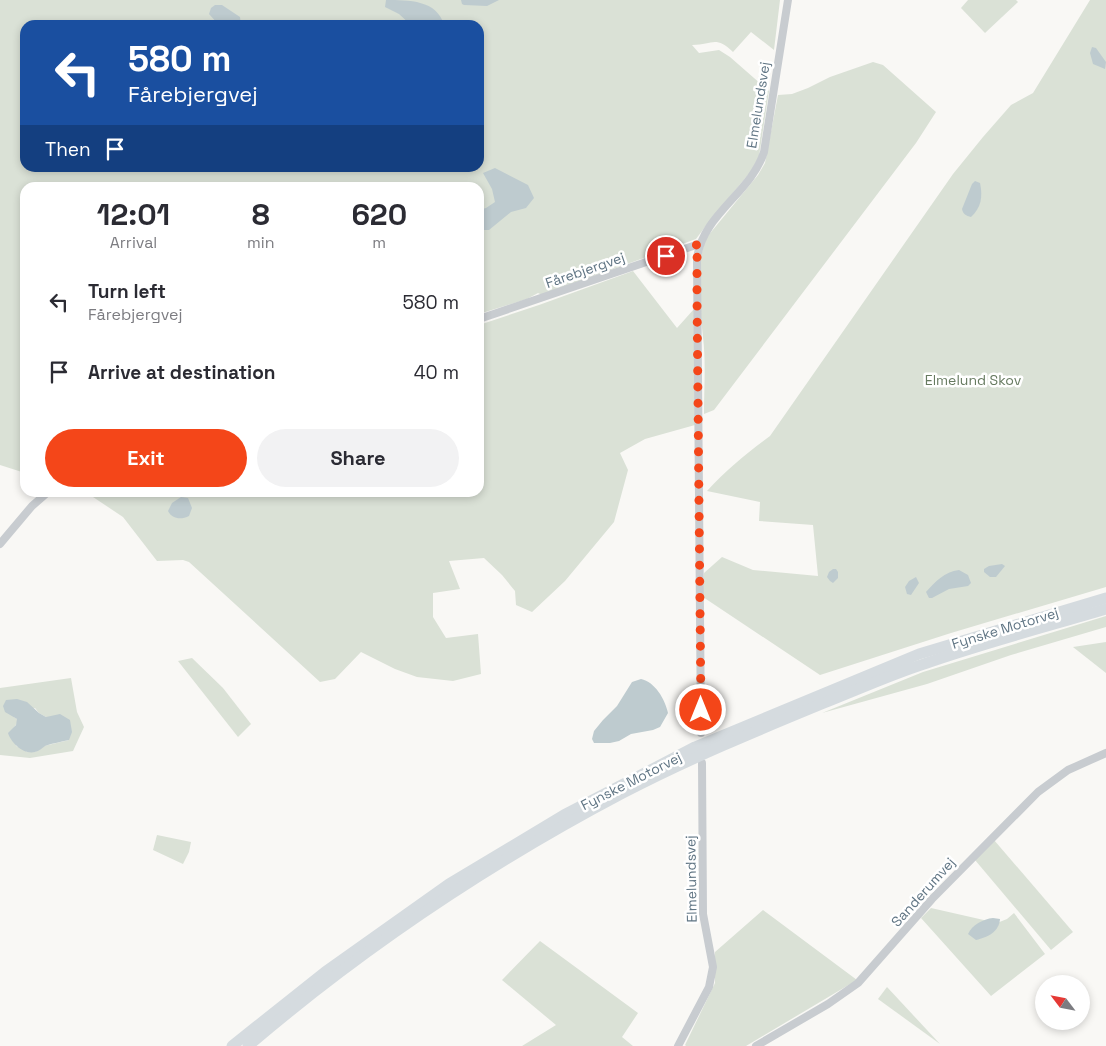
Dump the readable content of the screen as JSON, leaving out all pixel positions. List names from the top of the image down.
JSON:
{
  "streets": {
    "highway": ["Fynske Motorvej"],
    "street": ["Elmelundsvej", "Fårebjergvej", "Sanderumvej"]
  },
  "crossings": [
    ["Elmelundsvej", "Fårebjergvej"]
  ],
  "parks": ["Elmelund Skov"],
  "north": "top left",
  "page": {
    "turn": ["580 m", "Fårebjergvej"],
    "then": "Then",
    "eta": [
      "12:01",
      "Arrival",
      "8",
      "min",
      "620",
      "m"
    ],
    "list": [
      {
        "name": "Turn left",
        "note": "Fårebjergvej",
        "value": "580 m"
      },
      {
        "name": "Arrive at destination",
        "value": "40 m"
      }
    ],
    "buttons": ["Exit", "Share"]
  }
}
